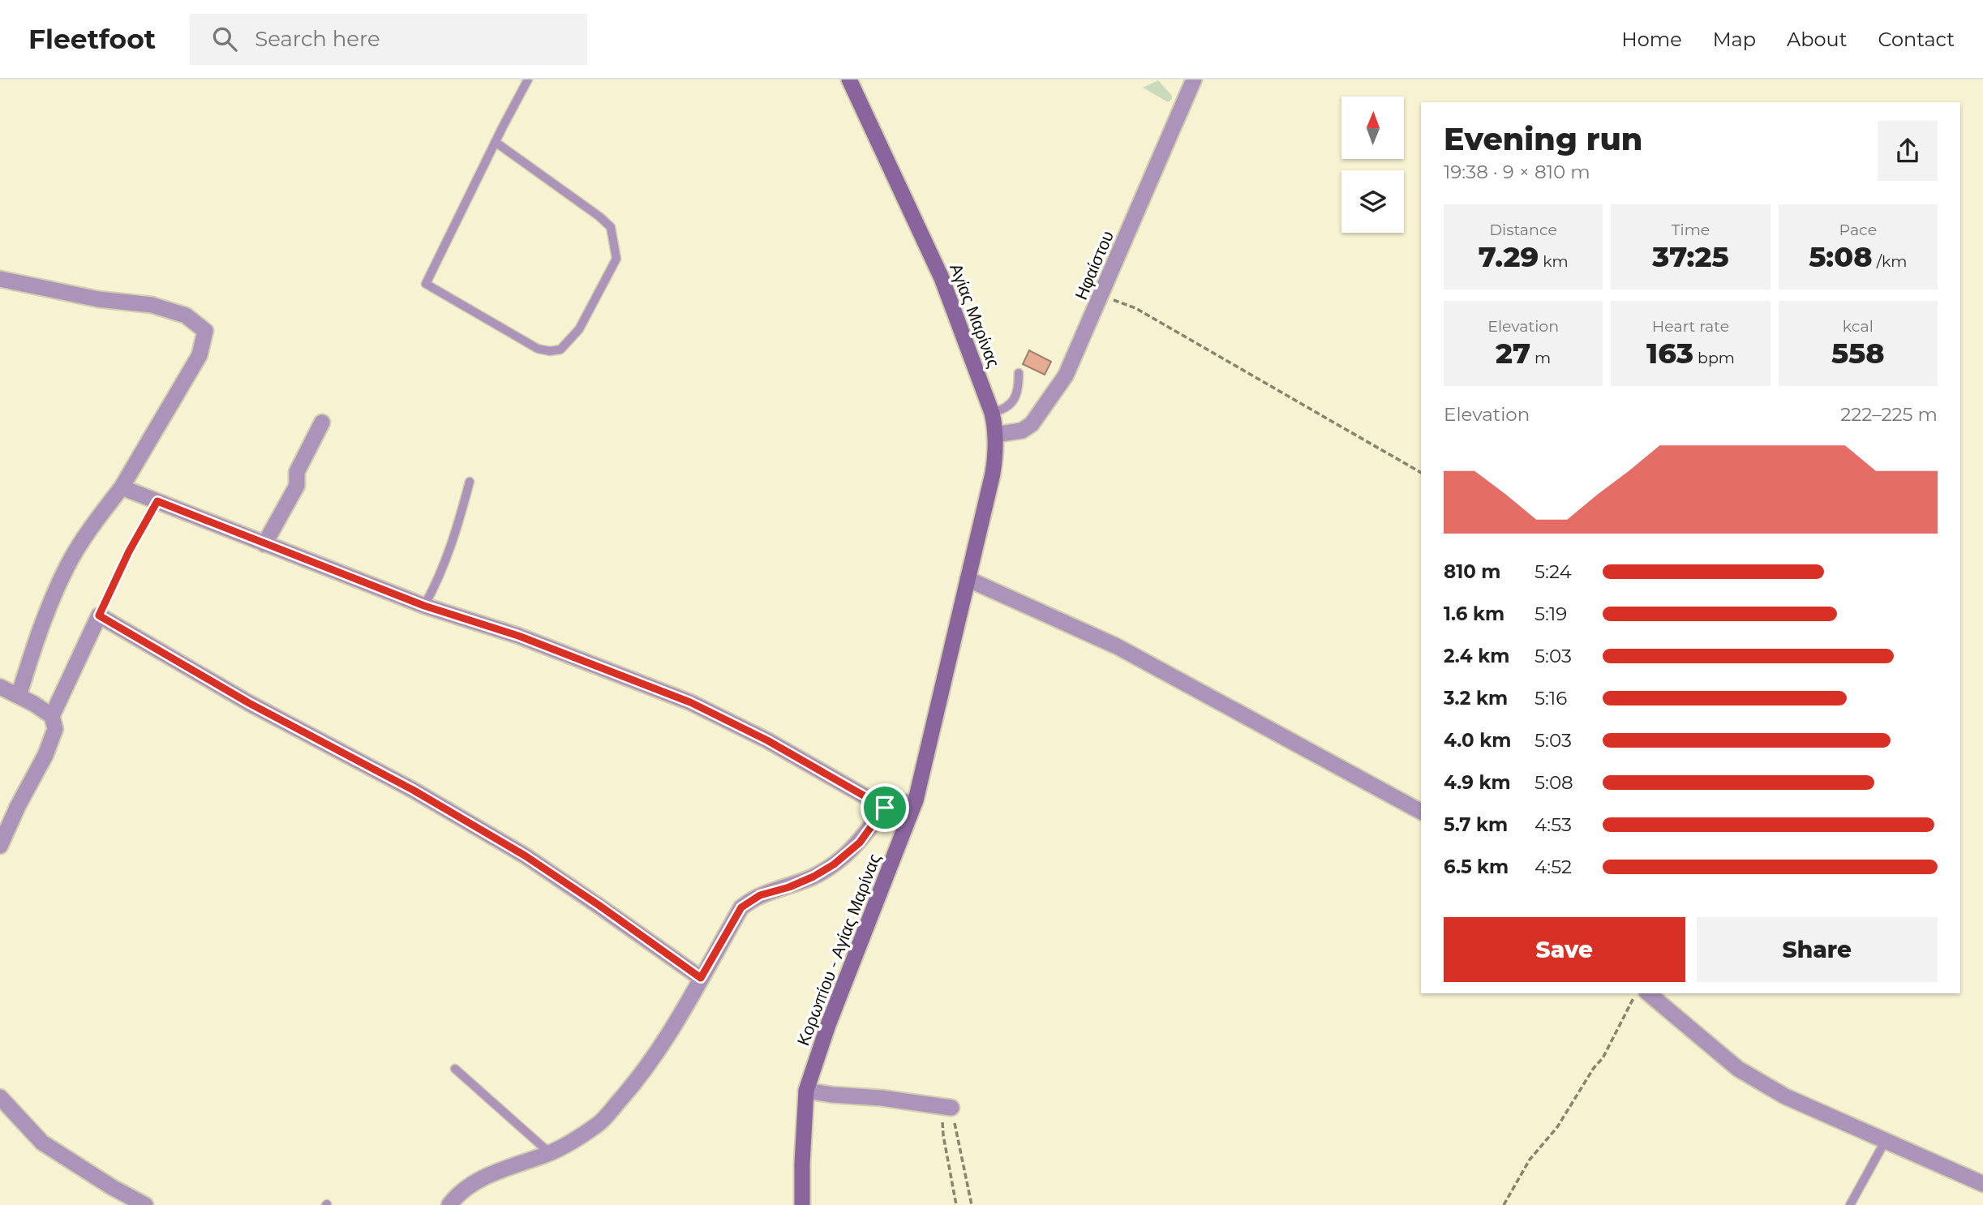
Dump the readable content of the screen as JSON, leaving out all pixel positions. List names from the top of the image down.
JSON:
{
  "streets": {
    "main road": ["Αγίας Μαρίνας", "Κορωπίου - Αγίας Μαρίνας"],
    "street": ["Ηφαίστου"]
  },
  "crossings": [
    ["Ηφαίστου", "Αγίας Μαρίνας"],
    ["Αγίας Μαρίνας", "Κορωπίου - Αγίας Μαρίνας"]
  ],
  "north": "top",
  "page": {
    "header": "Fleetfoot",
    "search": "Search here",
    "nav": [
      "Home",
      "Map",
      "About",
      "Contact"
    ],
    "heading": ["Evening run", "19:38 · 9 × 810 m"],
    "stats": [
      ["Distance", "7.29 km"],
      ["Time", "37:25"],
      ["Pace", "5:08 /km"],
      ["Elevation", "27 m"],
      ["Heart rate", "163 bpm"],
      ["kcal", "558"]
    ],
    "chart": ["Elevation", "222–225 m"],
    "list": [
      {
        "name": "810 m",
        "note": "5:24"
      },
      {
        "name": "1.6 km",
        "note": "5:19"
      },
      {
        "name": "2.4 km",
        "note": "5:03"
      },
      {
        "name": "3.2 km",
        "note": "5:16"
      },
      {
        "name": "4.0 km",
        "note": "5:03"
      },
      {
        "name": "4.9 km",
        "note": "5:08"
      },
      {
        "name": "5.7 km",
        "note": "4:53"
      },
      {
        "name": "6.5 km",
        "note": "4:52"
      }
    ],
    "buttons": ["Save", "Share"]
  }
}
